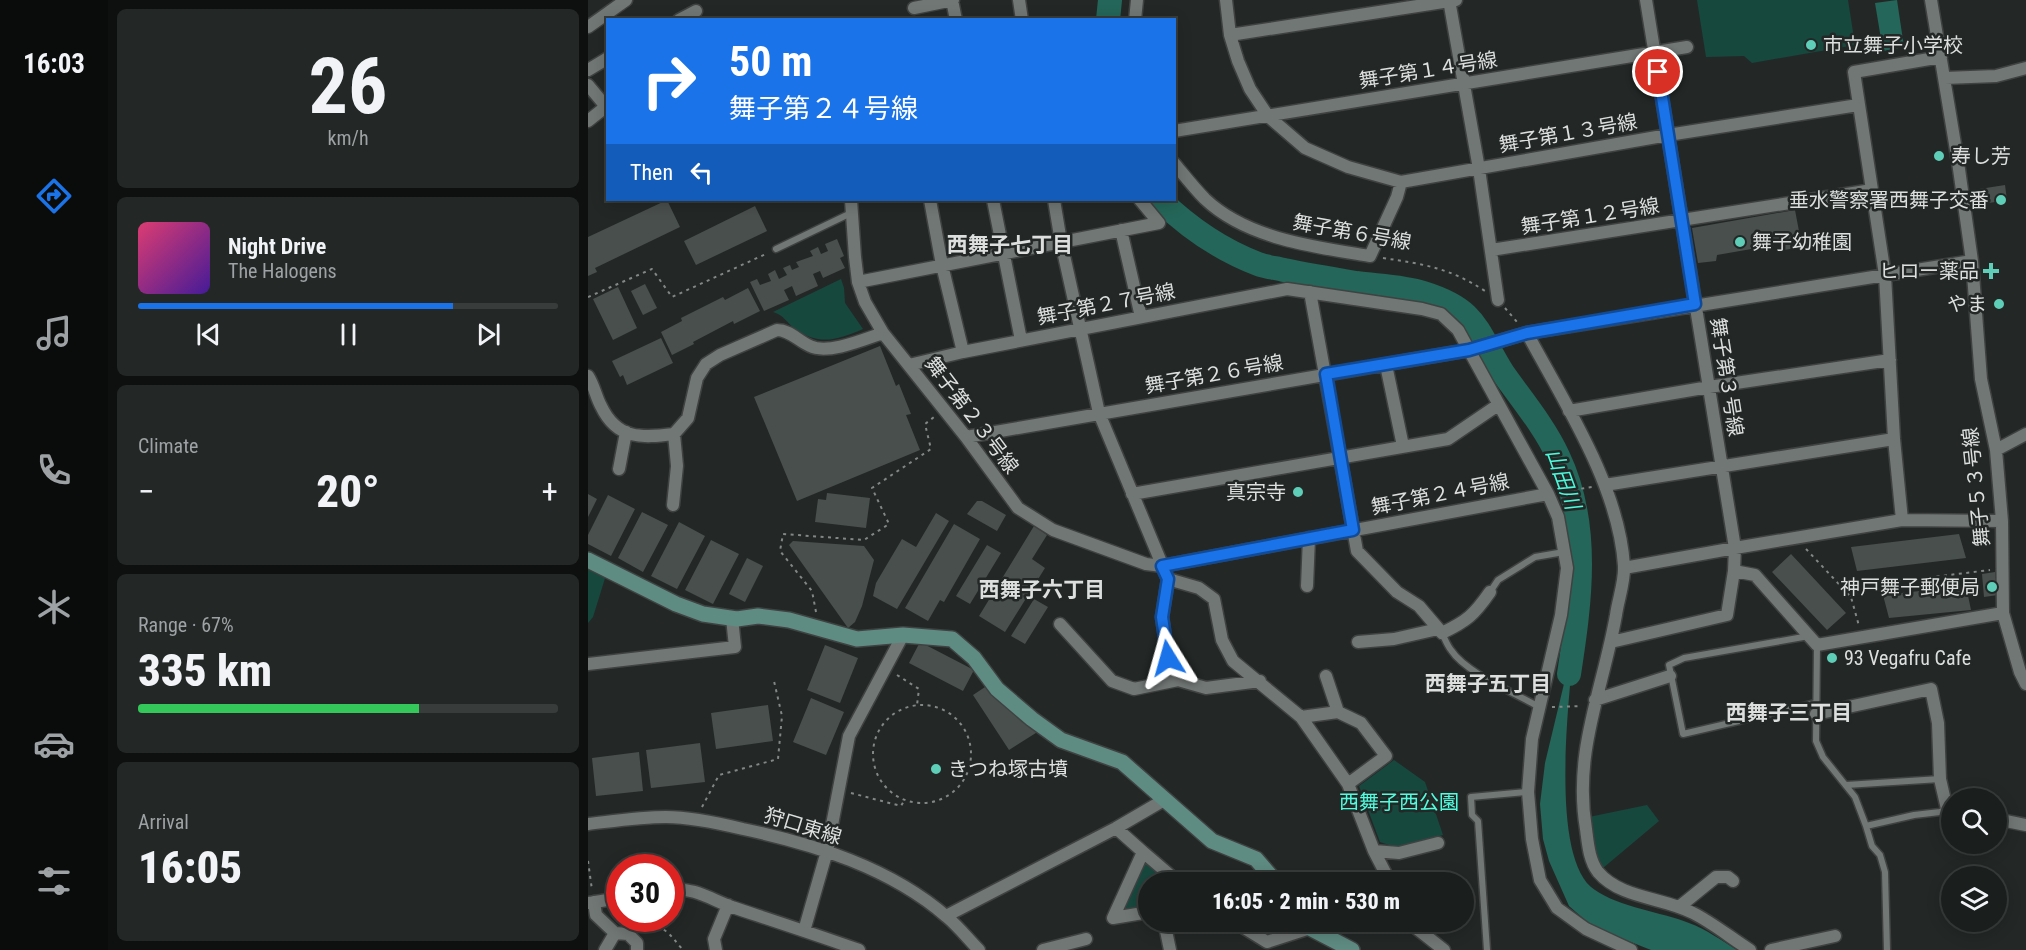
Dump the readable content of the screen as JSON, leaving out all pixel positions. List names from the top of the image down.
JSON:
{
  "streets": {
    "street": [
      "舞子第１４号線",
      "舞子第１３号線",
      "舞子第１２号線",
      "舞子第６号線",
      "舞子第２７号線",
      "舞子第２６号線",
      "舞子第３号線",
      "舞子第２３号線",
      "舞子５３号線",
      "舞子第２４号線",
      "狩口東線"
    ]
  },
  "crossings": [
    ["舞子第１４号線", "舞子第３号線"],
    ["舞子第１３号線", "舞子第３号線"],
    ["舞子第１２号線", "舞子第３号線"],
    ["舞子第６号線", "舞子第２６号線"],
    ["舞子第２７号線", "舞子第２６号線"],
    ["舞子第２７号線", "舞子第２３号線"],
    ["舞子第２７号線", "舞子第２４号線"],
    ["舞子第２６号線", "舞子第３号線"],
    ["舞子第２６号線", "舞子第２３号線"],
    ["舞子第２６号線", "舞子５３号線"],
    ["舞子第２３号線", "舞子第２４号線"]
  ],
  "districts": [
    "西舞子七丁目",
    "西舞子六丁目",
    "西舞子五丁目",
    "西舞子三丁目"
  ],
  "water": ["山田川"],
  "parks": ["西舞子西公園"],
  "places": {
    "other": [
      "市立舞子小学校",
      "寿し芳",
      "垂水警察署西舞子交番",
      "舞子幼稚園",
      "やま",
      "真宗寺",
      "神戸舞子郵便局",
      "93 Vegafru Cafe",
      "きつね塚古墳"
    ],
    "health": ["ヒロー薬品"]
  },
  "page": {
    "tabs": "16:03",
    "tile": [
      ["26", "km/h"],
      "Climate",
      ["Range · 67%", "335 km"],
      ["Arrival", "16:05"]
    ],
    "turn": ["50 m", "舞子第２４号線"],
    "then": "Then",
    "song": ["Night Drive", "The Halogens"],
    "heat": ["−", "20°", "+"],
    "limit": "30",
    "trip": "16:05 · 2 min · 530 m"
  }
}
